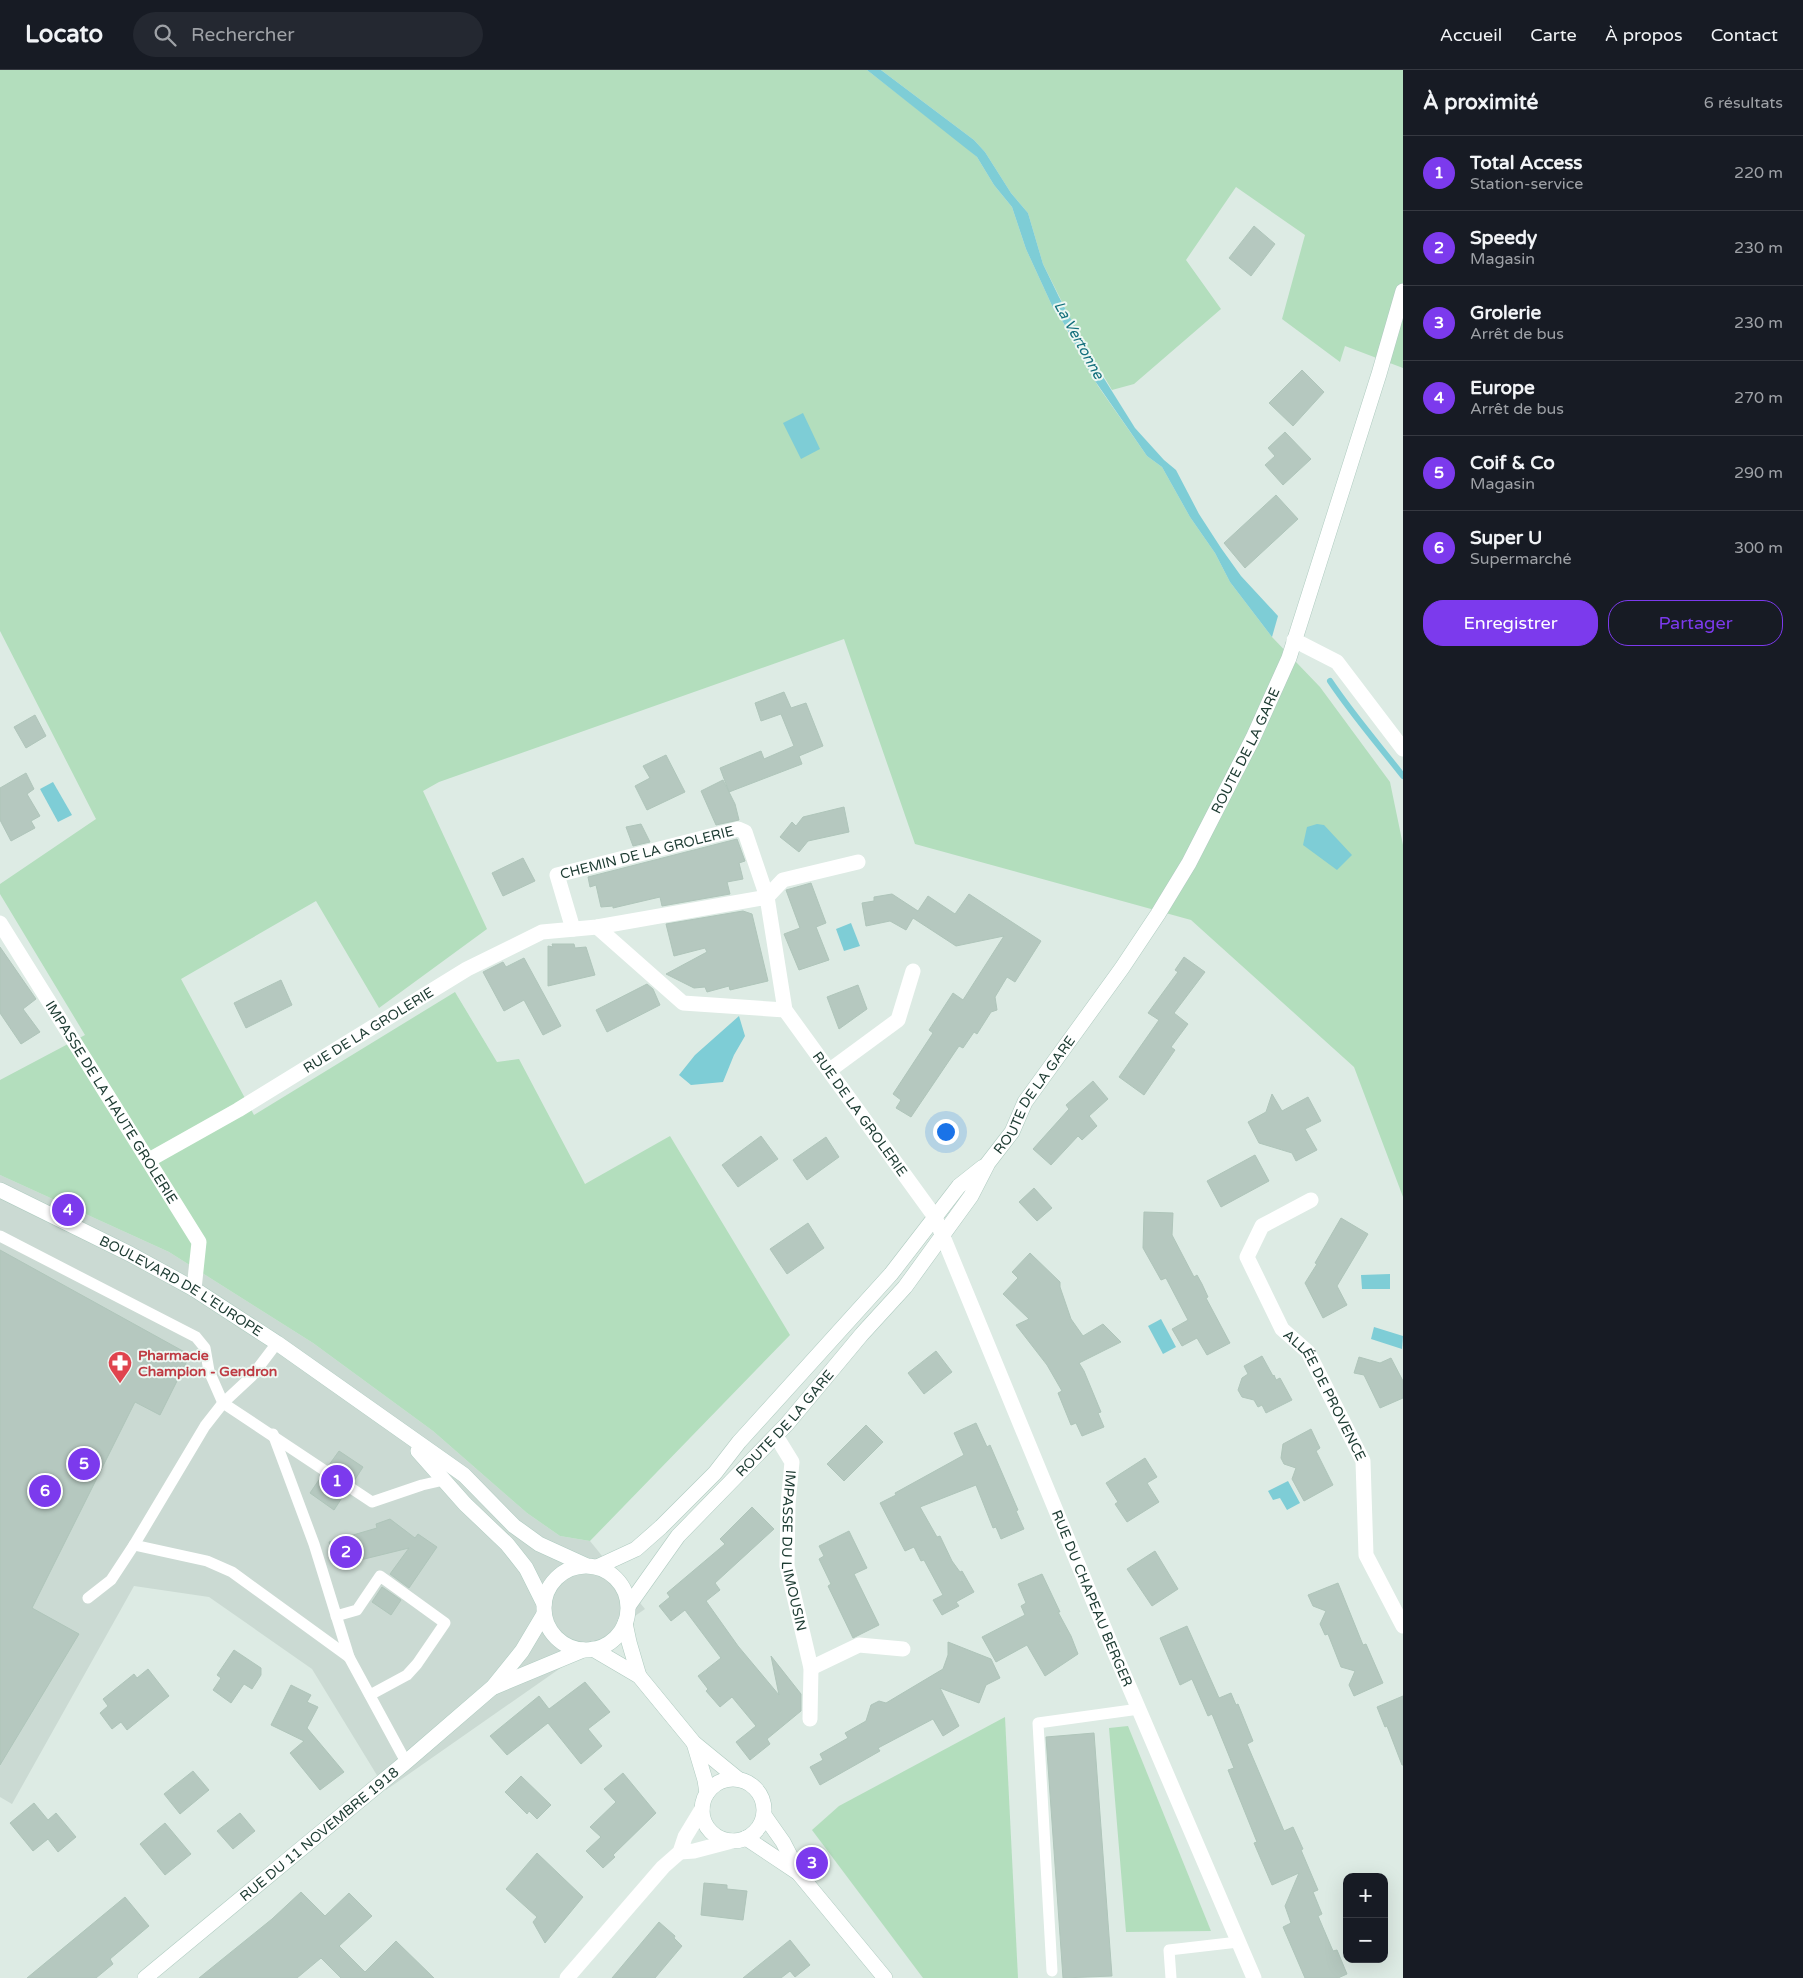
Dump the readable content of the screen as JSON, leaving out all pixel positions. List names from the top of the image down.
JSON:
{
  "streets": {
    "street": [
      "ROUTE DE LA GARE",
      "CHEMIN DE LA GROLERIE",
      "RUE DE LA GROLERIE",
      "IMPASSE DE LA HAUTE GROLERIE",
      "BOULEVARD DE L'EUROPE",
      "ALLÉE DE PROVENCE",
      "IMPASSE DU LIMOUSIN",
      "RUE DU CHAPEAU BERGER",
      "RUE DU 11 NOVEMBRE 1918"
    ]
  },
  "crossings": [
    ["ROUTE DE LA GARE", "RUE DE LA GROLERIE"],
    ["ROUTE DE LA GARE", "BOULEVARD DE L'EUROPE"],
    ["ROUTE DE LA GARE", "IMPASSE DU LIMOUSIN"],
    ["ROUTE DE LA GARE", "RUE DU CHAPEAU BERGER"],
    ["ROUTE DE LA GARE", "RUE DU 11 NOVEMBRE 1918"],
    ["CHEMIN DE LA GROLERIE", "RUE DE LA GROLERIE"],
    ["RUE DE LA GROLERIE", "IMPASSE DE LA HAUTE GROLERIE"],
    ["RUE DE LA GROLERIE", "RUE DU CHAPEAU BERGER"],
    ["IMPASSE DE LA HAUTE GROLERIE", "BOULEVARD DE L'EUROPE"],
    ["BOULEVARD DE L'EUROPE", "RUE DU 11 NOVEMBRE 1918"]
  ],
  "water": ["La Vertonne"],
  "places": {
    "pharmacy": ["Pharmacie Champion - Gendron"]
  },
  "page": {
    "header": "Locato",
    "search": "Rechercher",
    "nav": [
      "Accueil",
      "Carte",
      "À propos",
      "Contact"
    ],
    "heading": ["À proximité", "6 résultats"],
    "list": [
      {
        "mark": "1",
        "name": "Total Access",
        "note": "Station-service",
        "value": "220 m"
      },
      {
        "mark": "2",
        "name": "Speedy",
        "note": "Magasin",
        "value": "230 m"
      },
      {
        "mark": "3",
        "name": "Grolerie",
        "note": "Arrêt de bus",
        "value": "230 m"
      },
      {
        "mark": "4",
        "name": "Europe",
        "note": "Arrêt de bus",
        "value": "270 m"
      },
      {
        "mark": "5",
        "name": "Coif & Co",
        "note": "Magasin",
        "value": "290 m"
      },
      {
        "mark": "6",
        "name": "Super U",
        "note": "Supermarché",
        "value": "300 m"
      }
    ],
    "buttons": ["Enregistrer", "Partager"],
    "pins": [
      "4",
      "5",
      "1",
      "6",
      "2",
      "3"
    ],
    "map_buttons": ["+", "−"]
  }
}
